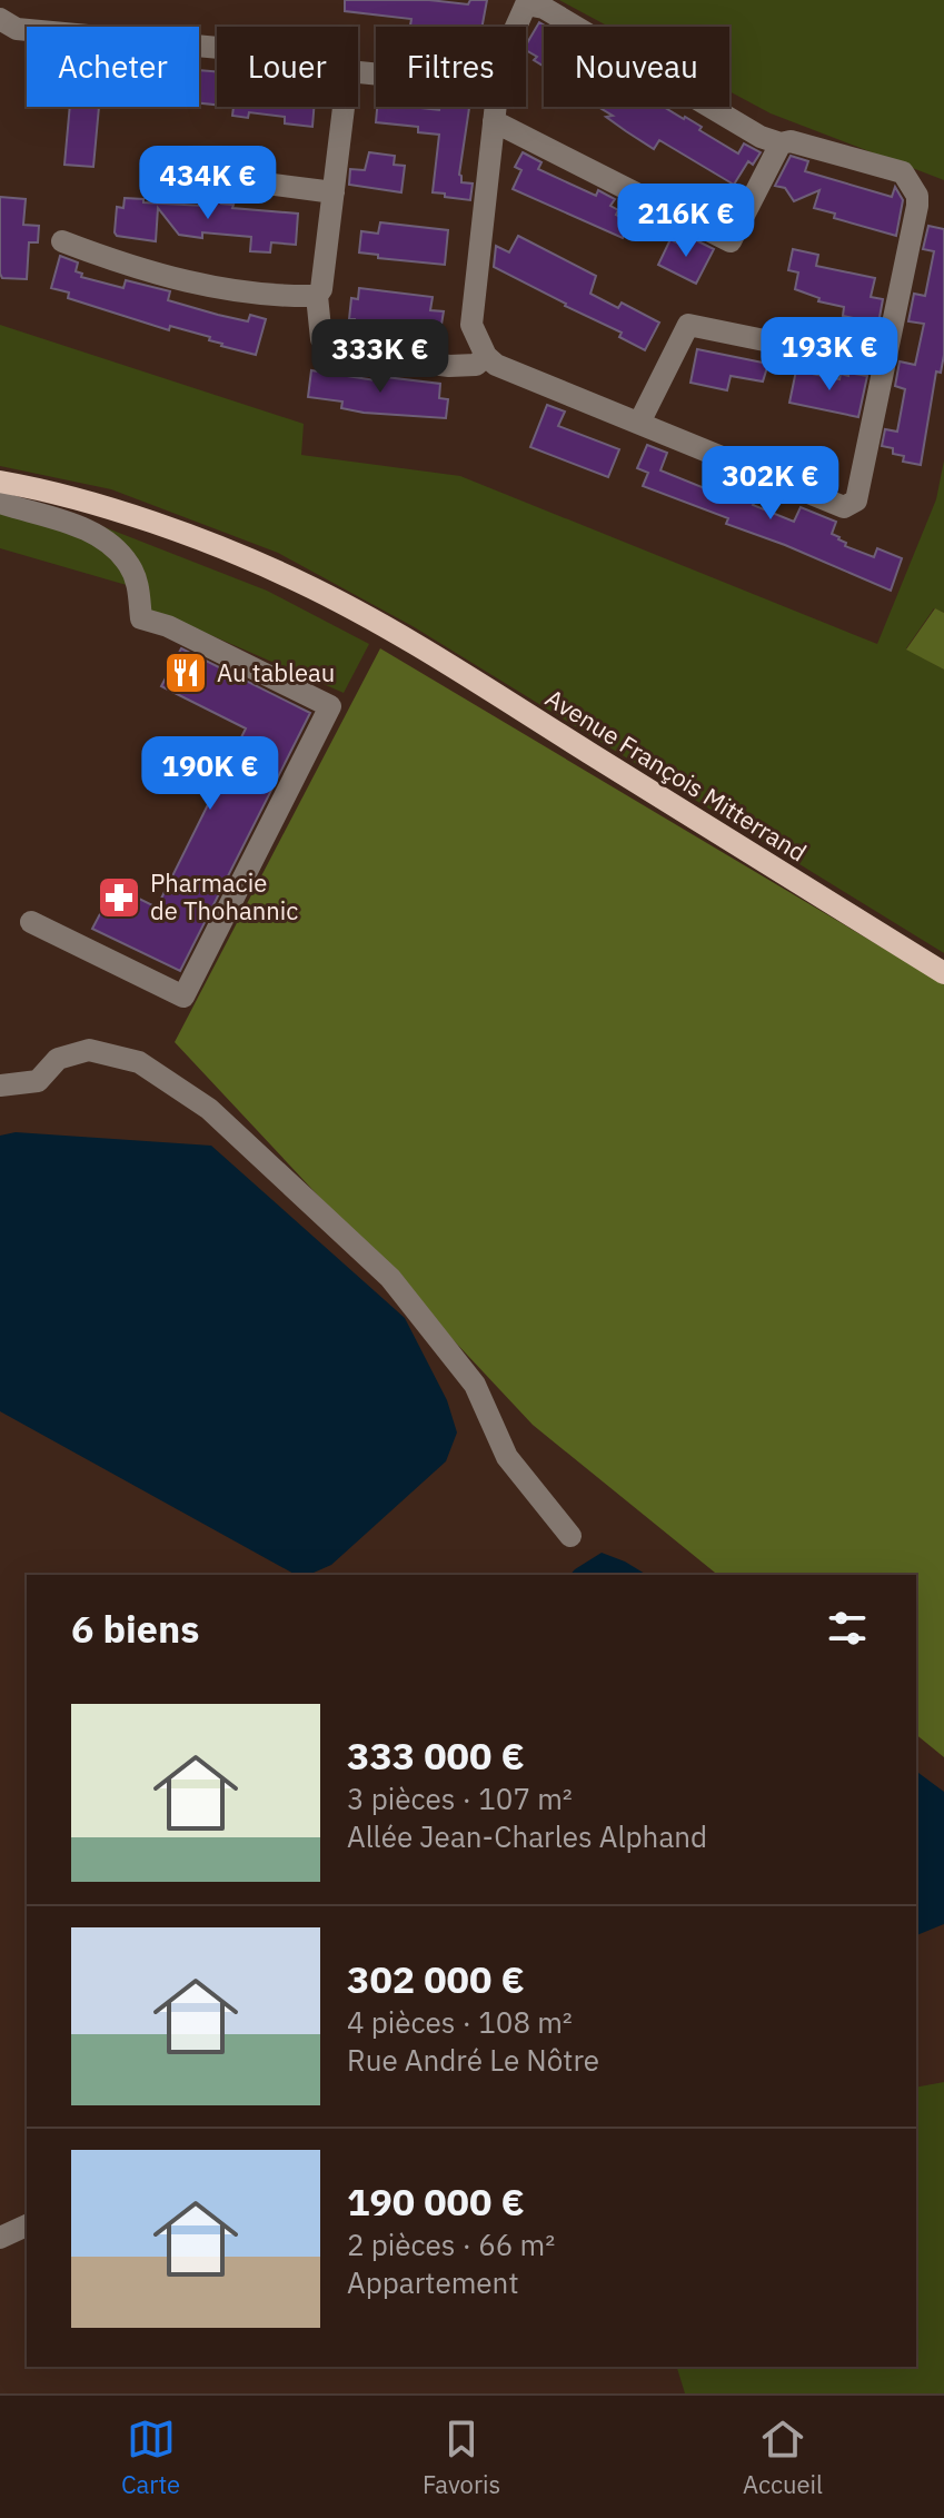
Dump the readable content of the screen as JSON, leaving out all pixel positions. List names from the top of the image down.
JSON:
{
  "streets": {
    "main road": ["Avenue François Mitterrand"]
  },
  "places": {
    "restaurant": ["Au tableau"],
    "pharmacy": ["Pharmacie de Thohannic"]
  },
  "page": {
    "chip": [
      "Acheter",
      "Louer",
      "Filtres",
      "Nouveau"
    ],
    "price": [
      "434K €",
      "216K €",
      "193K €",
      "333K €",
      "302K €",
      "190K €"
    ],
    "heading": "6 biens",
    "list": [
      {
        "name": "333 000 €",
        "note": "3 pièces · 107 m² · Allée Jean-Charles Alphand"
      },
      {
        "name": "302 000 €",
        "note": "4 pièces · 108 m² · Rue André Le Nôtre"
      },
      {
        "name": "190 000 €",
        "note": "2 pièces · 66 m² · Appartement"
      }
    ],
    "tabs": ["Carte", "Favoris", "Accueil"]
  }
}
